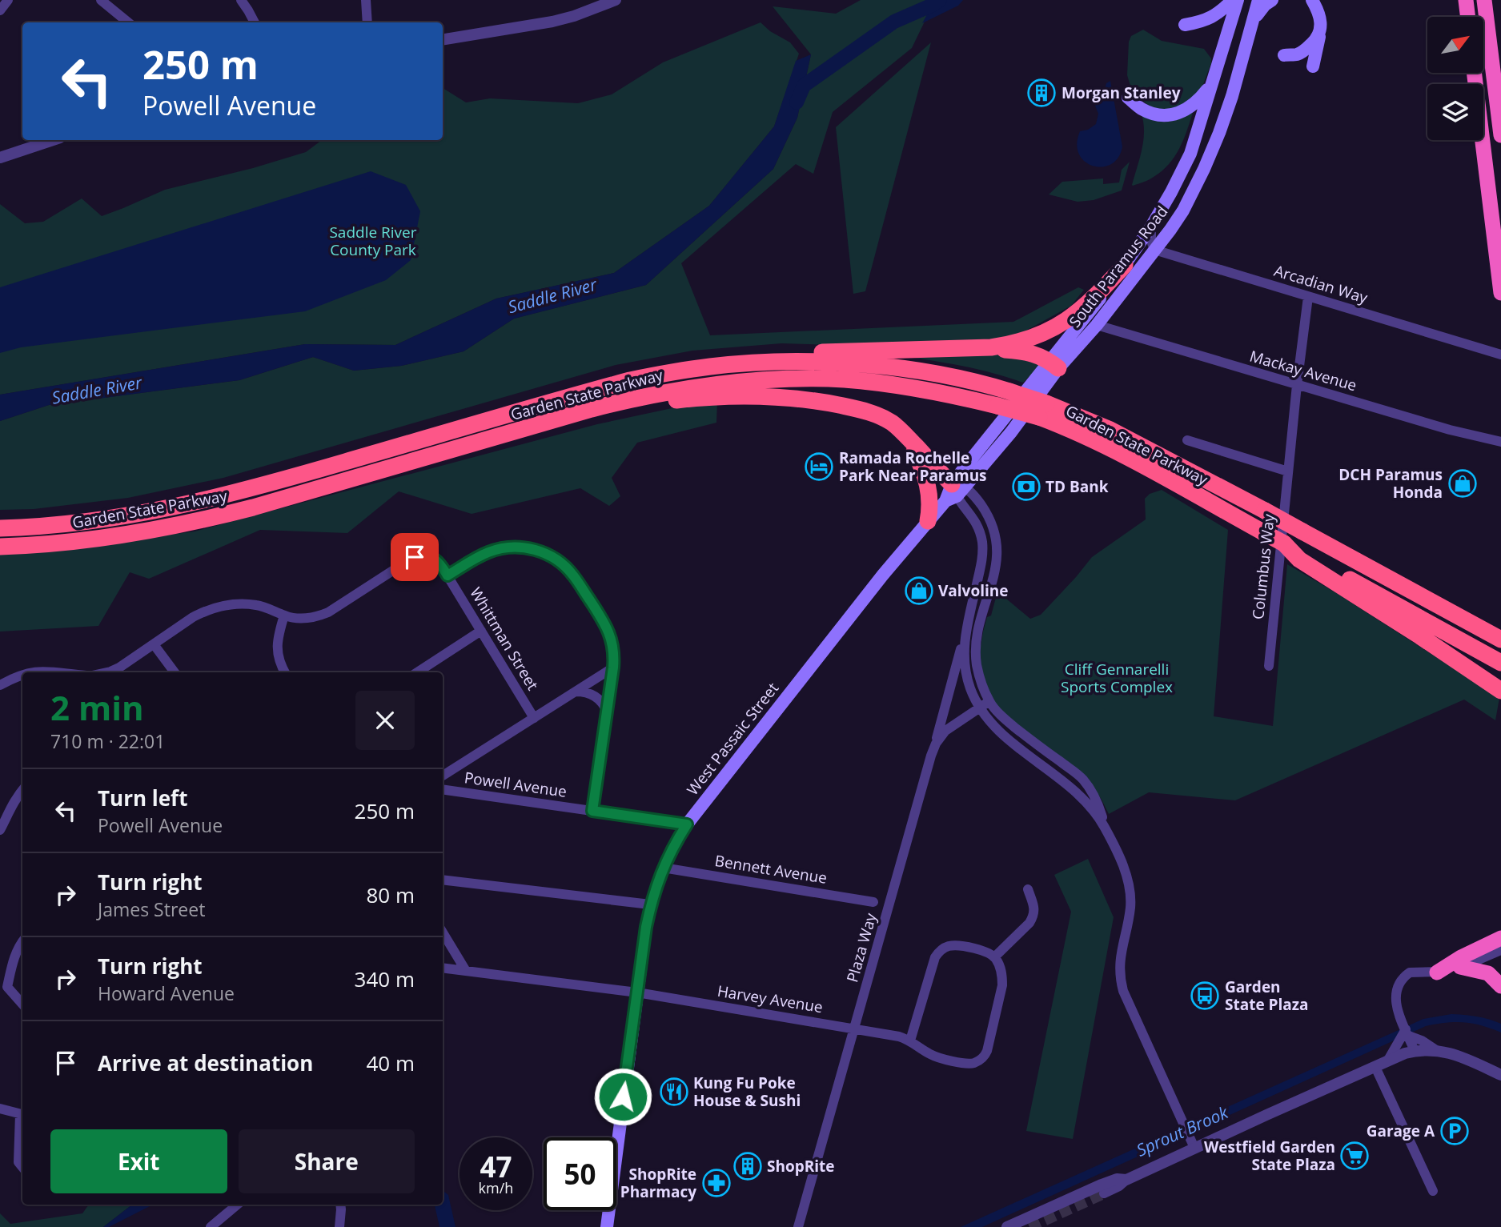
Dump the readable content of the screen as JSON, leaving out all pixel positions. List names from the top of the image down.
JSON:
{
  "streets": {
    "highway": ["Garden State Parkway"],
    "main road": ["South Paramus Road", "West Passaic Street"],
    "street": [
      "Arcadian Way",
      "Mackay Avenue",
      "Columbus Way",
      "Whittman Street",
      "Powell Avenue",
      "Bennett Avenue",
      "Plaza Way",
      "Harvey Avenue"
    ]
  },
  "crossings": [
    ["South Paramus Road", "Arcadian Way"],
    ["South Paramus Road", "Mackay Avenue"],
    ["South Paramus Road", "West Passaic Street"],
    ["Arcadian Way", "Columbus Way"],
    ["Mackay Avenue", "Columbus Way"],
    ["West Passaic Street", "Powell Avenue"],
    ["West Passaic Street", "Bennett Avenue"],
    ["West Passaic Street", "Harvey Avenue"],
    ["Plaza Way", "Harvey Avenue"]
  ],
  "water": ["Saddle River", "Sprout Brook"],
  "parks": ["Saddle River County Park", "Cliff Gennarelli Sports Complex"],
  "places": {
    "building": ["Morgan Stanley", "ShopRite"],
    "hotel": ["Ramada Rochelle Park Near Paramus"],
    "shop": ["DCH Paramus Honda", "Valvoline"],
    "bank": ["TD Bank"],
    "bus stop": ["Garden State Plaza"],
    "restaurant": ["Kung Fu Poke House & Sushi"],
    "parking": ["Garage A"],
    "supermarket": ["Westfield Garden State Plaza"],
    "pharmacy": ["ShopRite Pharmacy"]
  },
  "north": "top right",
  "page": {
    "turn": ["250 m", "Powell Avenue"],
    "heading": ["2 min", "710 m · 22:01"],
    "list": [
      {
        "name": "Turn left",
        "note": "Powell Avenue",
        "value": "250 m"
      },
      {
        "name": "Turn right",
        "note": "James Street",
        "value": "80 m"
      },
      {
        "name": "Turn right",
        "note": "Howard Avenue",
        "value": "340 m"
      },
      {
        "name": "Arrive at destination",
        "value": "40 m"
      }
    ],
    "buttons": ["Exit", "Share"],
    "speed": "47 km/h",
    "limit": "50"
  }
}
